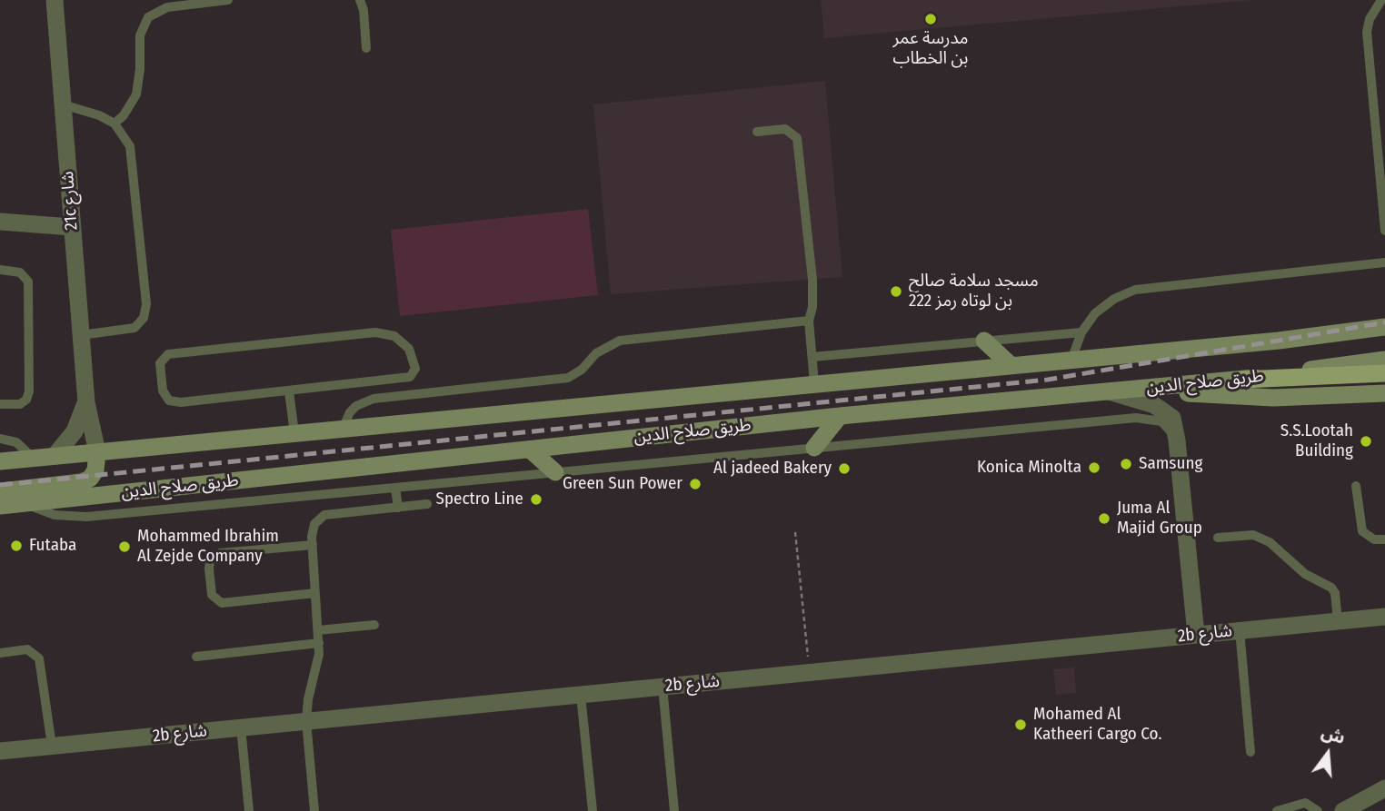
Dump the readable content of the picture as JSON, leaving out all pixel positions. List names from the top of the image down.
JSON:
{
  "streets": {
    "main road": ["طريق صلاح الدين"],
    "street": ["21c شارع", "2b شارع"]
  },
  "crossings": [
    ["21c شارع", "طريق صلاح الدين"]
  ],
  "places": [
    "مدرسة عمر بن الخطاب",
    "مسجد سلامة صالح بن لوتاه رمز 222",
    "S.S.Lootah Building",
    "Samsung",
    "Konica Minolta",
    "Al jadeed Bakery",
    "Green Sun Power",
    "Spectro Line",
    "Juma Al Majid Group",
    "Futaba",
    "Mohammed Ibrahim Al Zejde Company",
    "Mohamed Al Katheeri Cargo Co."
  ],
  "north": "top"
}
